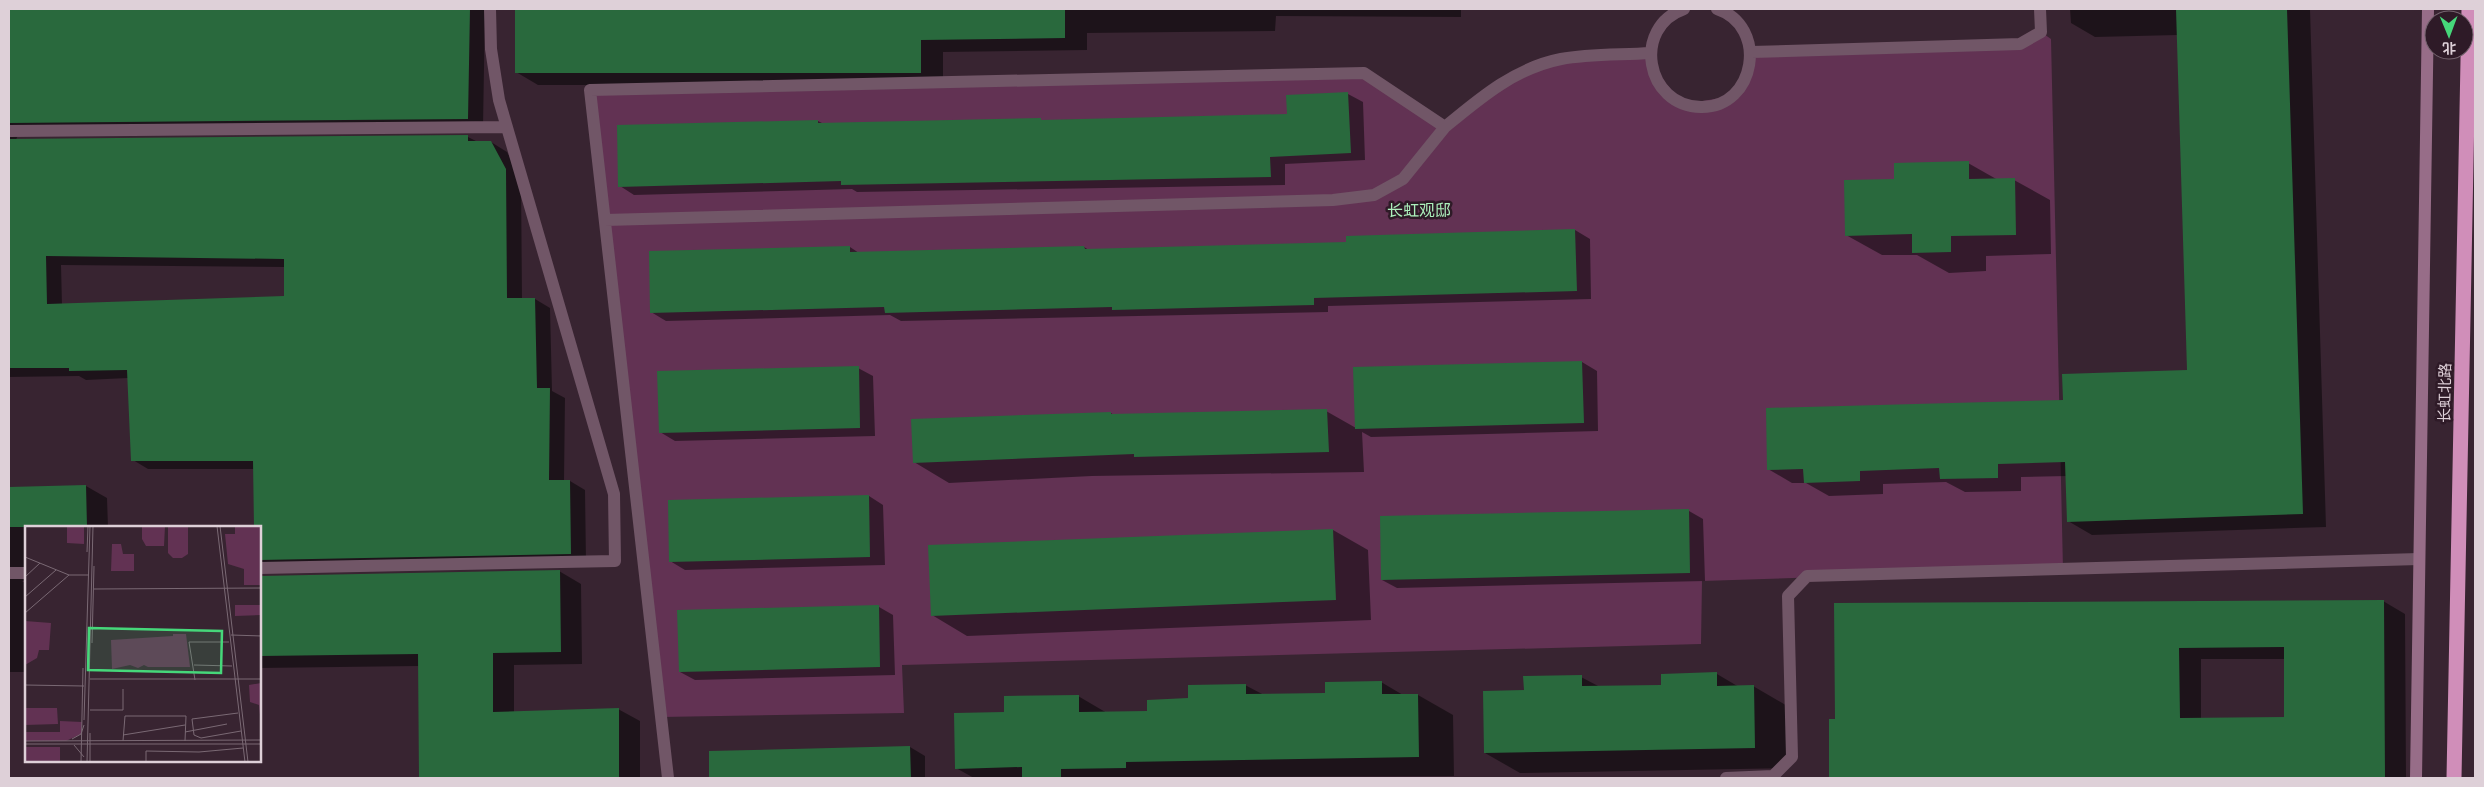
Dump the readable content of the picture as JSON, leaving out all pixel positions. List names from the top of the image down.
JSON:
{
  "streets": {
    "highway": ["长虹北路"]
  },
  "districts": ["长虹观邸"],
  "north": "bottom"
}
